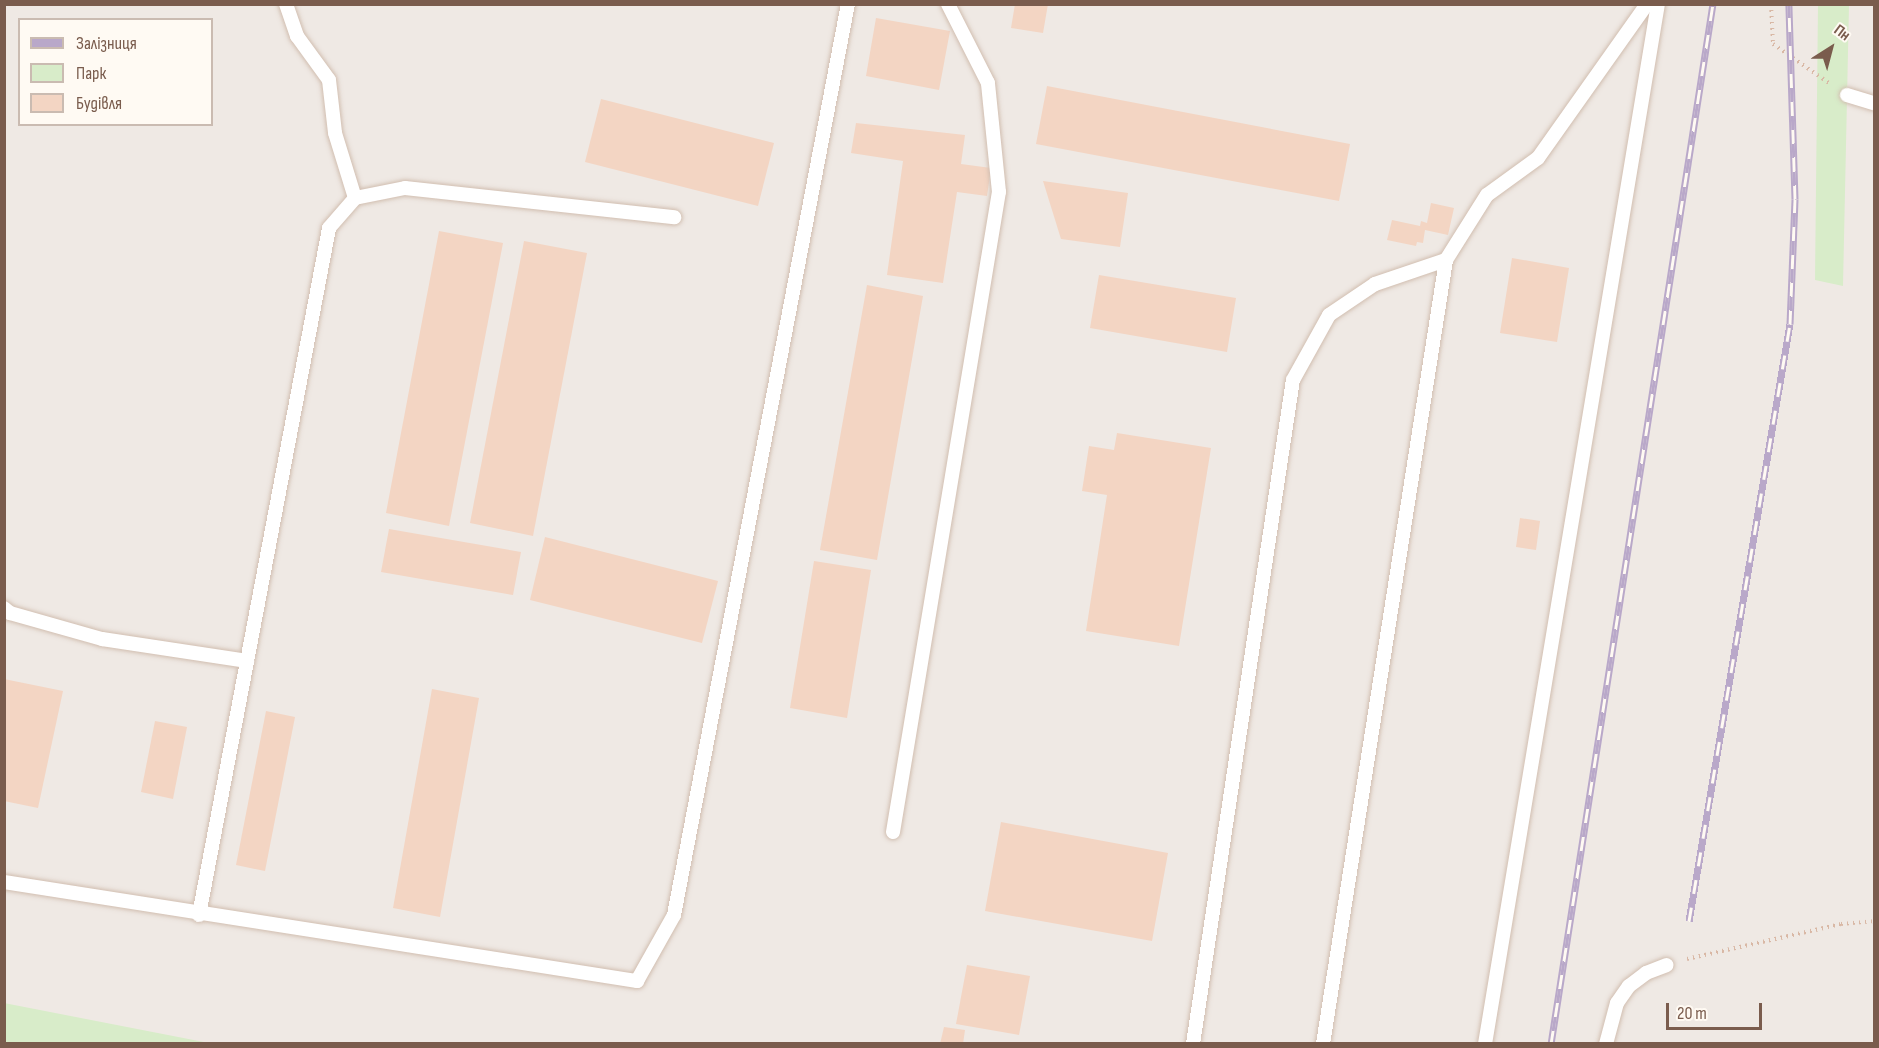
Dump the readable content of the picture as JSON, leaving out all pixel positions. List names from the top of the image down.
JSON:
{
  "legend": ["Залізниця", "Парк", "Будівля"],
  "scale_bar": "20 m",
  "north": "top right"
}
